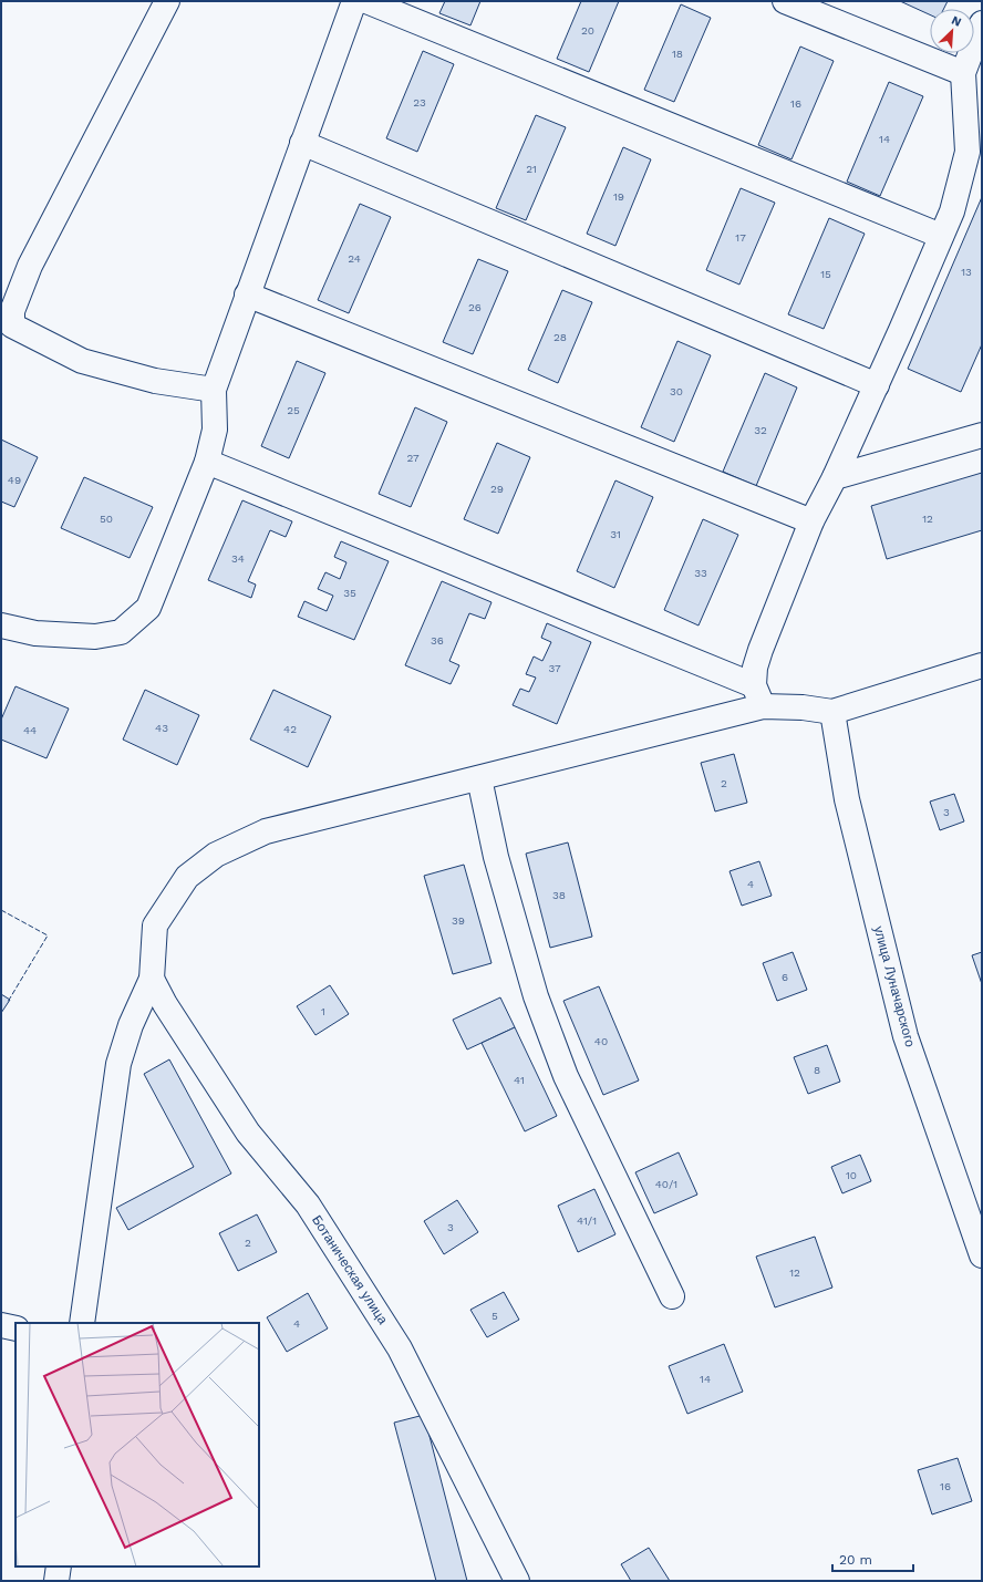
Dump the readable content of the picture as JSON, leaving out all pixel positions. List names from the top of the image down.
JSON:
{
  "streets": {
    "street": ["улица Луначарского", "Ботаническая улица"]
  },
  "house_numbers": [
    "20",
    "18",
    "23",
    "16",
    "14",
    "21",
    "19",
    "17",
    "24",
    "13",
    "15",
    "26",
    "28",
    "30",
    "25",
    "32",
    "27",
    "49",
    "29",
    "50",
    "12",
    "31",
    "34",
    "33",
    "35",
    "36",
    "37",
    "43",
    "42",
    "44",
    "2",
    "3",
    "4",
    "38",
    "39",
    "6",
    "1",
    "40",
    "8",
    "41",
    "10",
    "40/1",
    "41/1",
    "3",
    "2",
    "12",
    "5",
    "4",
    "14",
    "16"
  ],
  "scale_bar": "20 m",
  "north": "top right"
}
